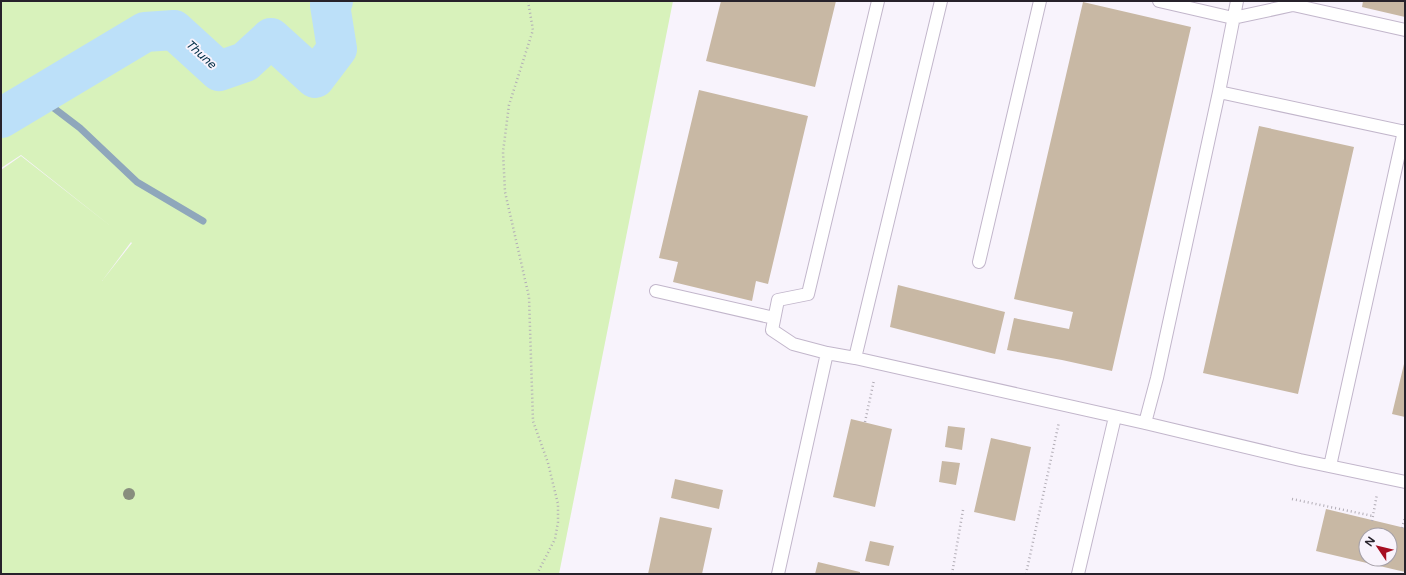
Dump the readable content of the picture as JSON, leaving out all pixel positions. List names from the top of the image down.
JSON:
{
  "water": ["Thune"],
  "north": "top left"
}
